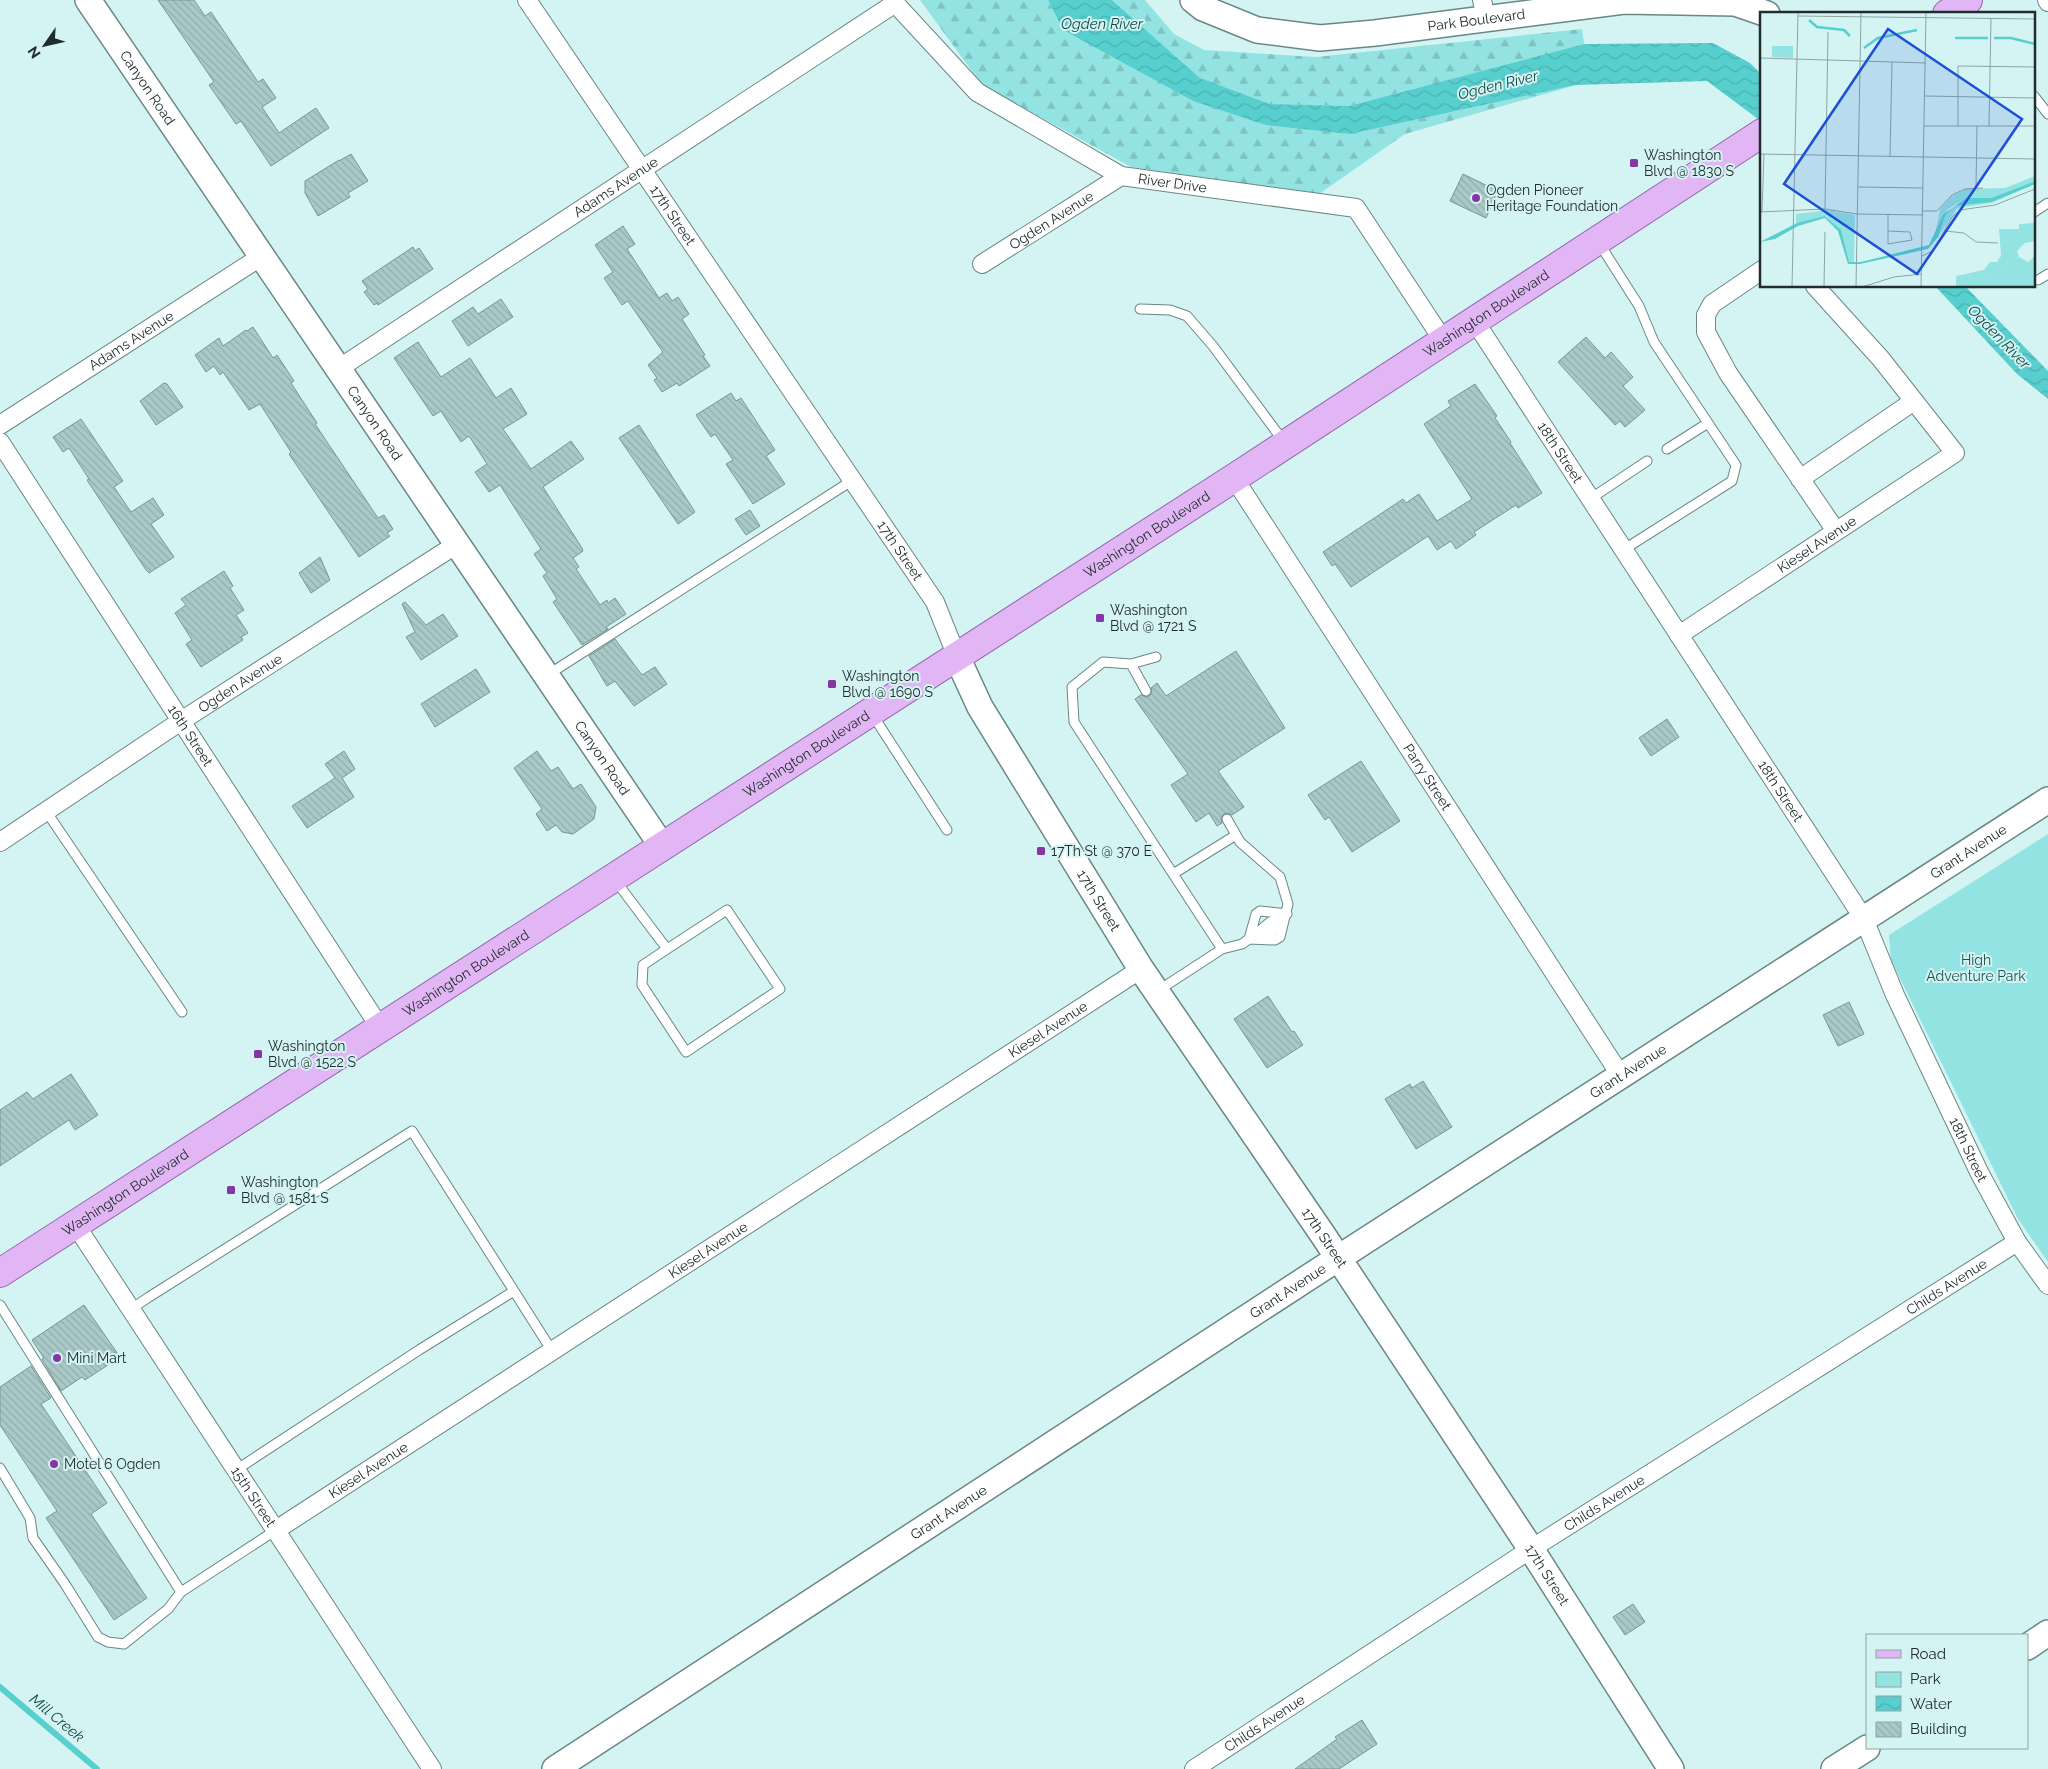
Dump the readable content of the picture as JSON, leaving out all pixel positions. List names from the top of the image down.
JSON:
{
  "streets": {
    "main road": ["Washington Boulevard"],
    "street": [
      "Park Boulevard",
      "Canyon Road",
      "River Drive",
      "Adams Avenue",
      "17th Street",
      "Ogden Avenue",
      "18th Street",
      "Kiesel Avenue",
      "16th Street",
      "Parry Street",
      "Grant Avenue",
      "Childs Avenue",
      "15th Street"
    ]
  },
  "crossings": [
    ["Canyon Road", "Adams Avenue"],
    ["Canyon Road", "Ogden Avenue"],
    ["Canyon Road", "Washington Boulevard"],
    ["River Drive", "Adams Avenue"],
    ["River Drive", "Ogden Avenue"],
    ["River Drive", "Washington Boulevard"],
    ["Adams Avenue", "17th Street"],
    ["17th Street", "Washington Boulevard"],
    ["17th Street", "Kiesel Avenue"],
    ["17th Street", "Grant Avenue"],
    ["17th Street", "Childs Avenue"],
    ["Ogden Avenue", "16th Street"],
    ["Washington Boulevard", "18th Street"],
    ["Washington Boulevard", "16th Street"],
    ["Washington Boulevard", "Parry Street"],
    ["Washington Boulevard", "15th Street"],
    ["18th Street", "Kiesel Avenue"],
    ["18th Street", "Grant Avenue"],
    ["18th Street", "Childs Avenue"],
    ["Kiesel Avenue", "15th Street"],
    ["Parry Street", "Grant Avenue"]
  ],
  "water": ["Ogden River", "Mill Creek"],
  "parks": ["High Adventure Park"],
  "places": {
    "transit": [
      "Washington Blvd @ 1830 S",
      "Washington Blvd @ 1721 S",
      "Washington Blvd @ 1690 S",
      "17Th St @ 370 E",
      "Washington Blvd @ 1522 S",
      "Washington Blvd @ 1581 S"
    ],
    "other": ["Ogden Pioneer Heritage Foundation", "Mini Mart", "Motel 6 Ogden"]
  },
  "legend": [
    "Road",
    "Park",
    "Water",
    "Building"
  ],
  "north": "bottom left"
}
